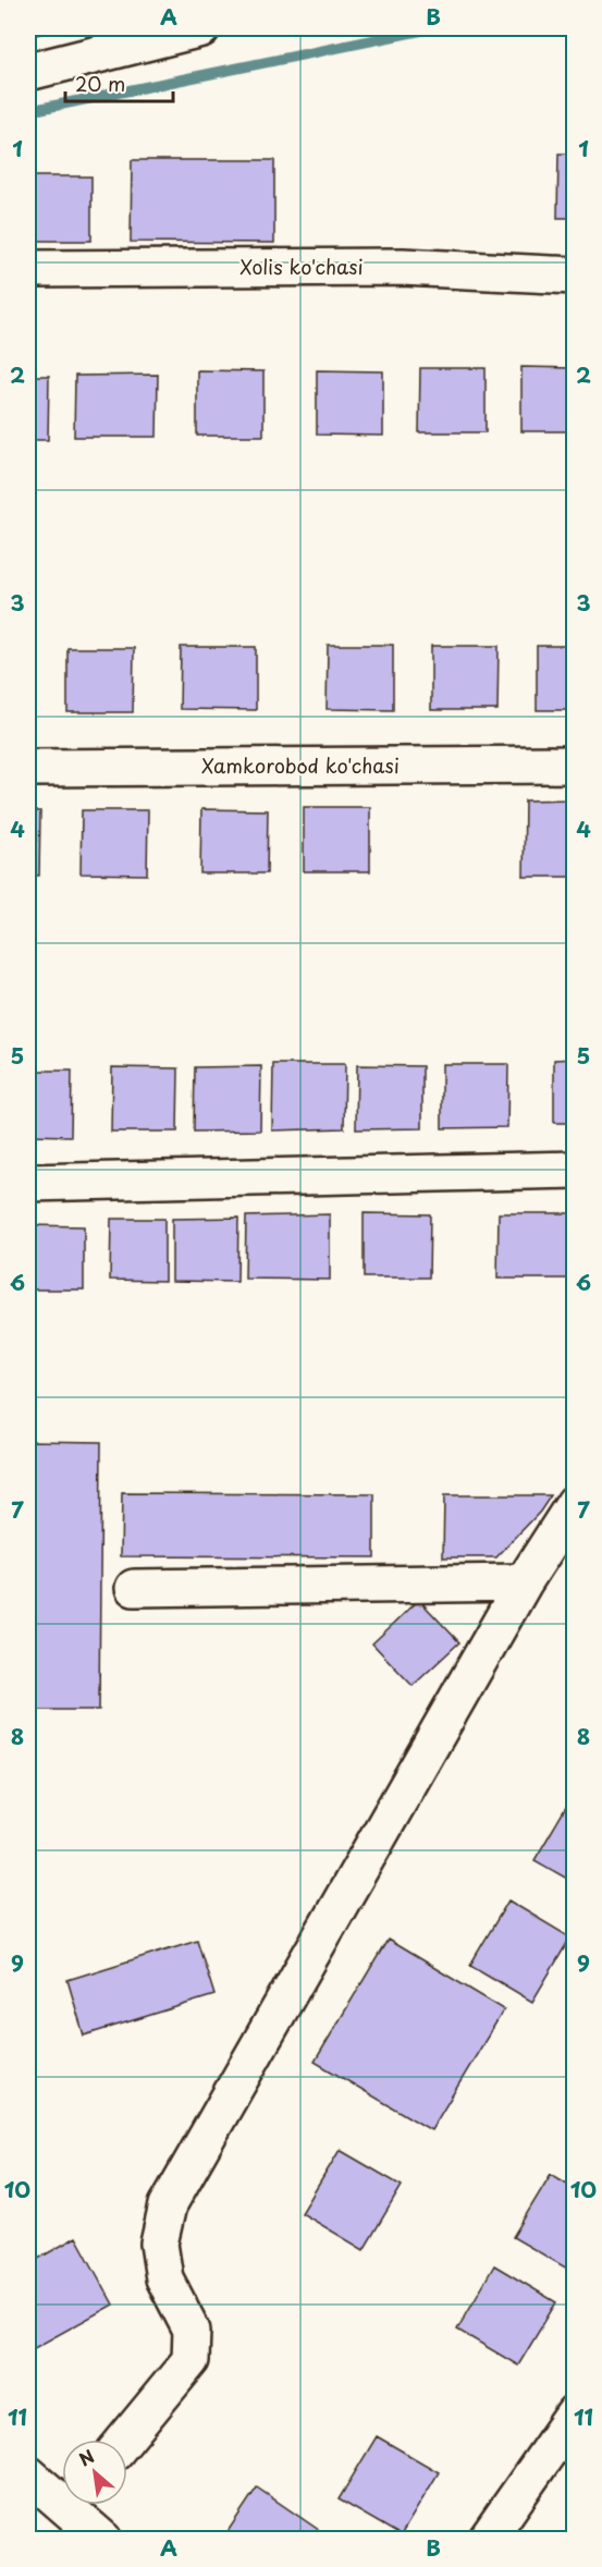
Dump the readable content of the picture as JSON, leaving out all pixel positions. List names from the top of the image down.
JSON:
{
  "streets": {
    "street": ["Xolis ko'chasi", "Xamkorobod ko'chasi"]
  },
  "scale_bar": "20 m",
  "north": "top left",
  "grid": {
    "columns": ["A", "B"],
    "rows": [
      "1",
      "2",
      "3",
      "4",
      "5",
      "6",
      "7",
      "8",
      "9",
      "10",
      "11"
    ]
  }
}
